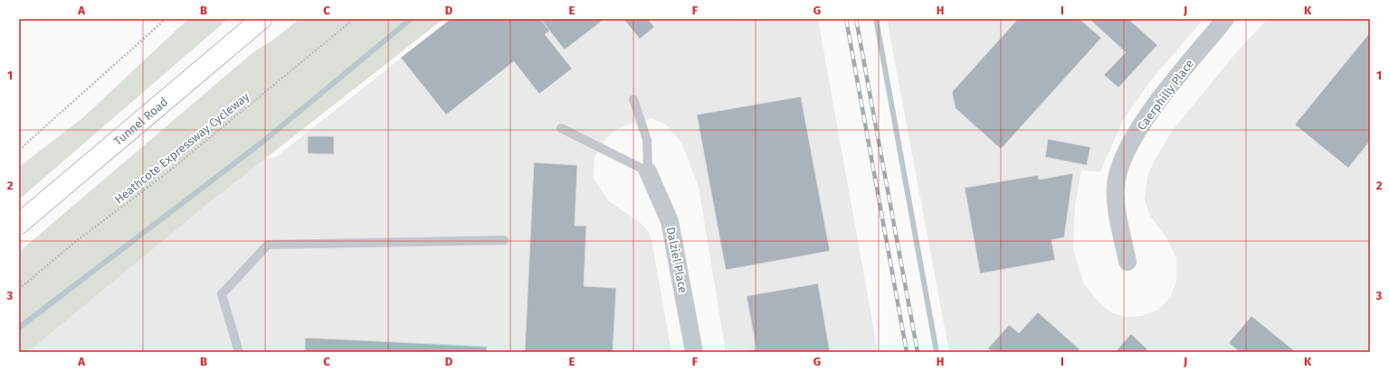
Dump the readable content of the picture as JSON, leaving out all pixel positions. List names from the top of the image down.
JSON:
{
  "streets": {
    "highway": ["Tunnel Road"],
    "street": ["Caerphilly Place", "Dalziel Place"],
    "path": ["Heathcote Expressway Cycleway"]
  },
  "grid": {
    "columns": [
      "A",
      "B",
      "C",
      "D",
      "E",
      "F",
      "G",
      "H",
      "I",
      "J",
      "K"
    ],
    "rows": ["1", "2", "3"]
  }
}
